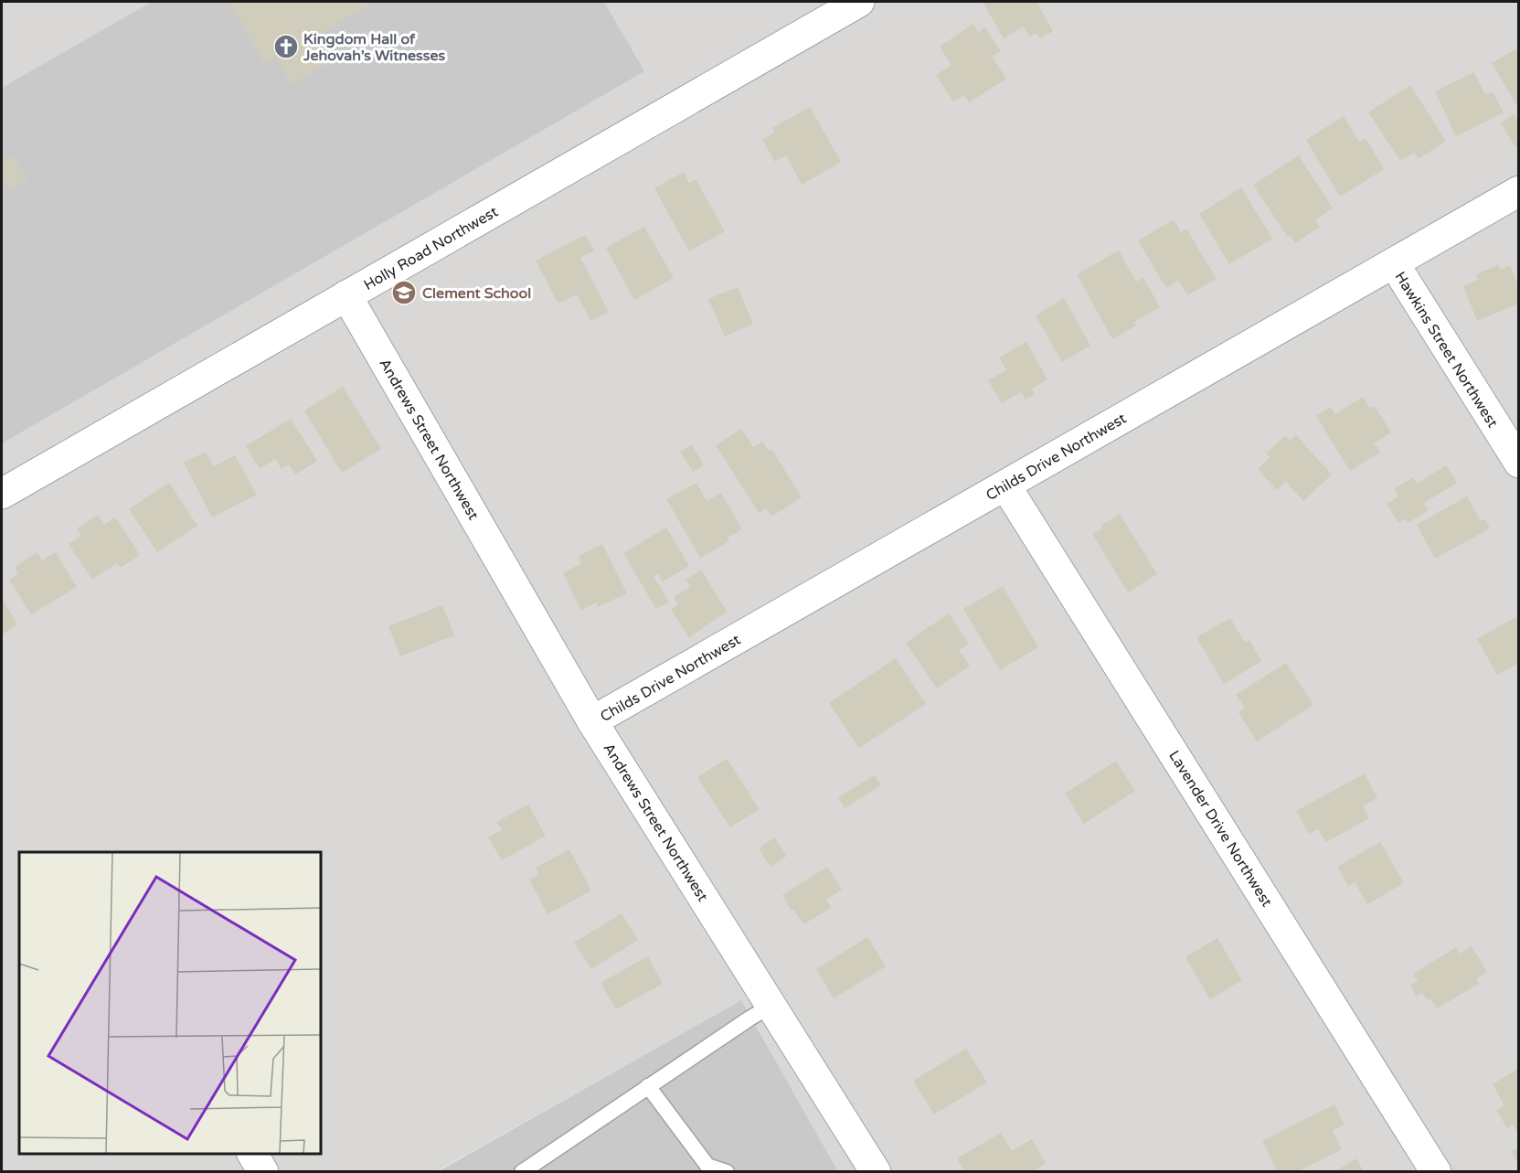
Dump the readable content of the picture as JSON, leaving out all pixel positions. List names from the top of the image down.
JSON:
{
  "streets": {
    "street": [
      "Holly Road Northwest",
      "Hawkins Street Northwest",
      "Andrews Street Northwest",
      "Childs Drive Northwest",
      "Lavender Drive Northwest"
    ]
  },
  "crossings": [
    ["Holly Road Northwest", "Andrews Street Northwest"],
    ["Hawkins Street Northwest", "Childs Drive Northwest"],
    ["Andrews Street Northwest", "Childs Drive Northwest"],
    ["Childs Drive Northwest", "Lavender Drive Northwest"]
  ],
  "places": {
    "church": ["Kingdom Hall of Jehovah’s Witnesses"],
    "school or university": ["Clement School"]
  }
}
